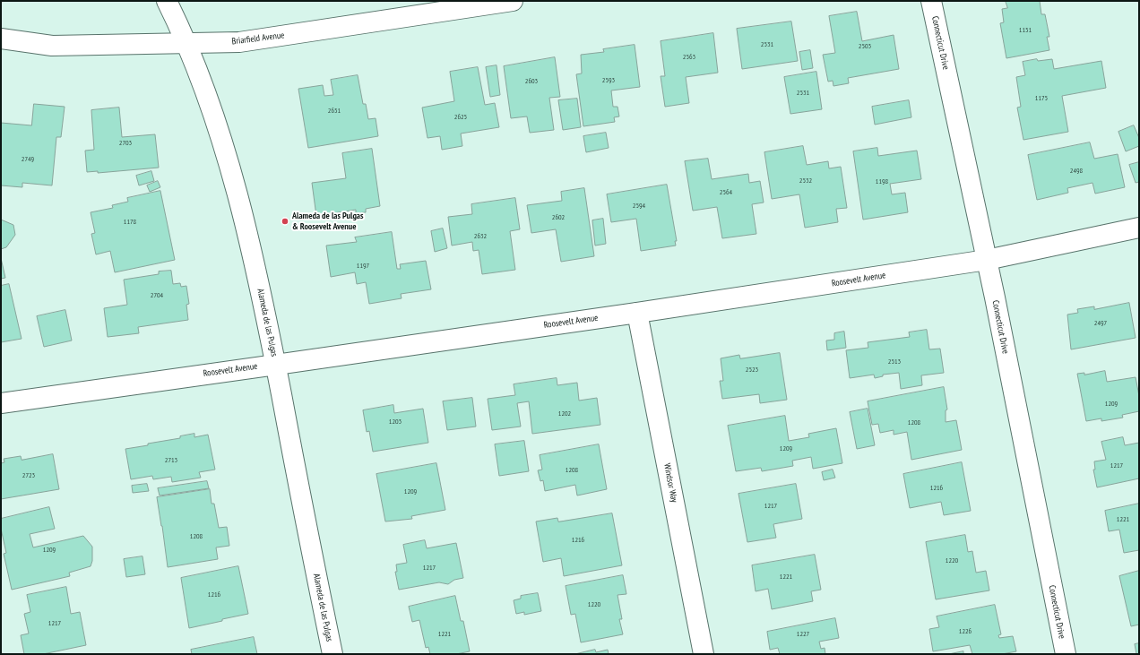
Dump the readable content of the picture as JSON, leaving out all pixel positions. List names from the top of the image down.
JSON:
{
  "streets": {
    "street": [
      "Briarfield Avenue",
      "Connecticut Drive",
      "Roosevelt Avenue",
      "Alameda de las Pulgas",
      "Windsor Way"
    ]
  },
  "crossings": [
    ["Briarfield Avenue", "Alameda de las Pulgas"],
    ["Connecticut Drive", "Roosevelt Avenue"],
    ["Roosevelt Avenue", "Alameda de las Pulgas"],
    ["Roosevelt Avenue", "Windsor Way"]
  ],
  "places": ["Alameda de las Pulgas & Roosevelt Avenue"],
  "house_numbers": [
    "1151",
    "2531",
    "2503",
    "2563",
    "2593",
    "2603",
    "2531",
    "1175",
    "2651",
    "2625",
    "2703",
    "2749",
    "2498",
    "2532",
    "1198",
    "2564",
    "2594",
    "2602",
    "1178",
    "2632",
    "1197",
    "2704",
    "2497",
    "2513",
    "2523",
    "1209",
    "1202",
    "1203",
    "1208",
    "1209",
    "2713",
    "1217",
    "1208",
    "2723",
    "1216",
    "1209",
    "1217",
    "1221",
    "1208",
    "1216",
    "1209",
    "1220",
    "1217",
    "1221",
    "1216",
    "1220",
    "1217",
    "1226",
    "1221",
    "1227"
  ]
}
